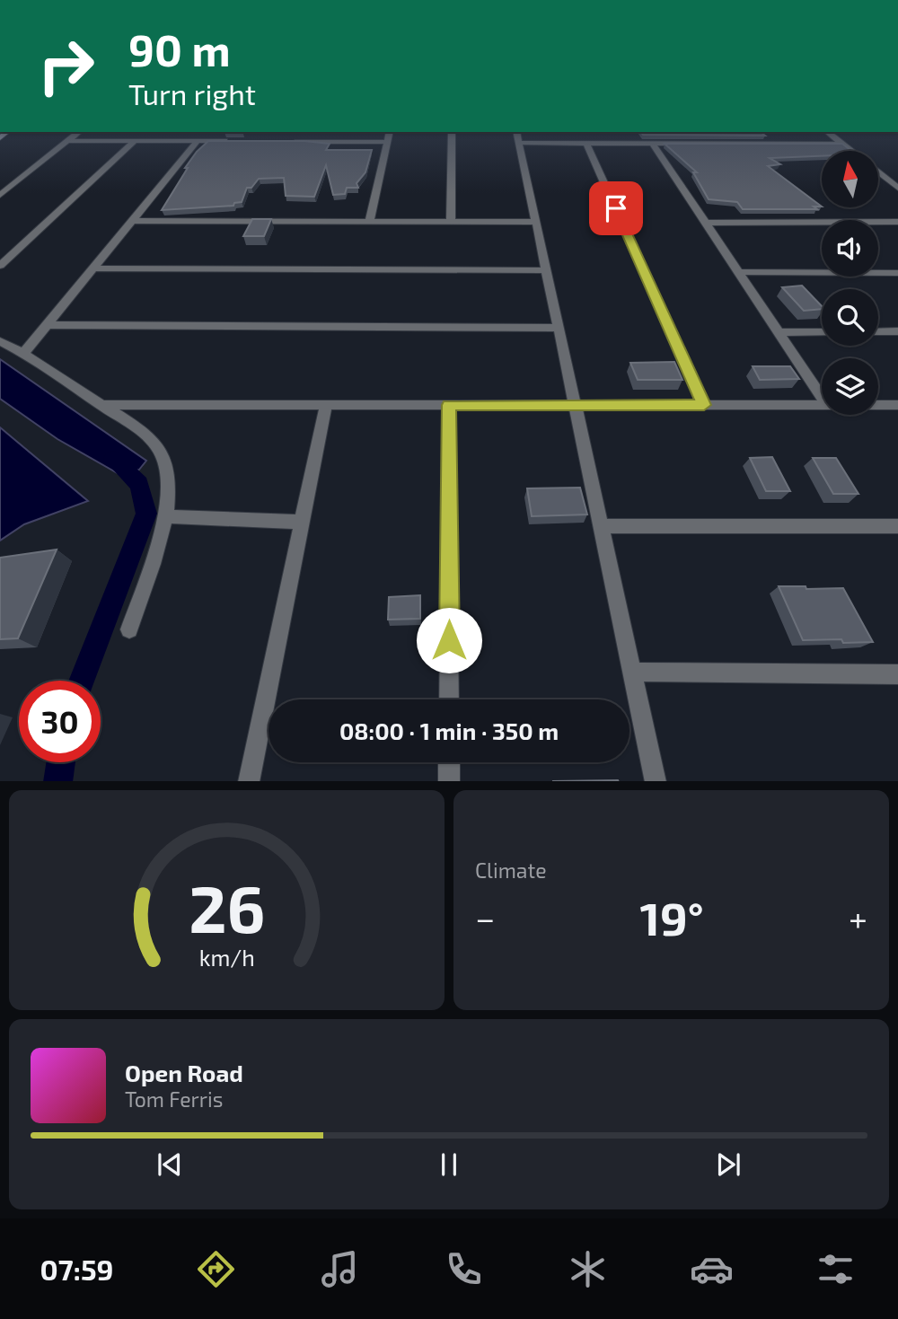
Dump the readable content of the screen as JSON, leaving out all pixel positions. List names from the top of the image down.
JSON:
{
  "north": "top",
  "page": {
    "turn": ["90 m", "Turn right"],
    "limit": "30",
    "trip": "08:00 · 1 min · 350 m",
    "tile": "Climate",
    "heat": ["−", "19°", "+"],
    "song": ["Open Road", "Tom Ferris"],
    "tabs": "07:59",
    "gauge": ["26", "km/h"]
  }
}
